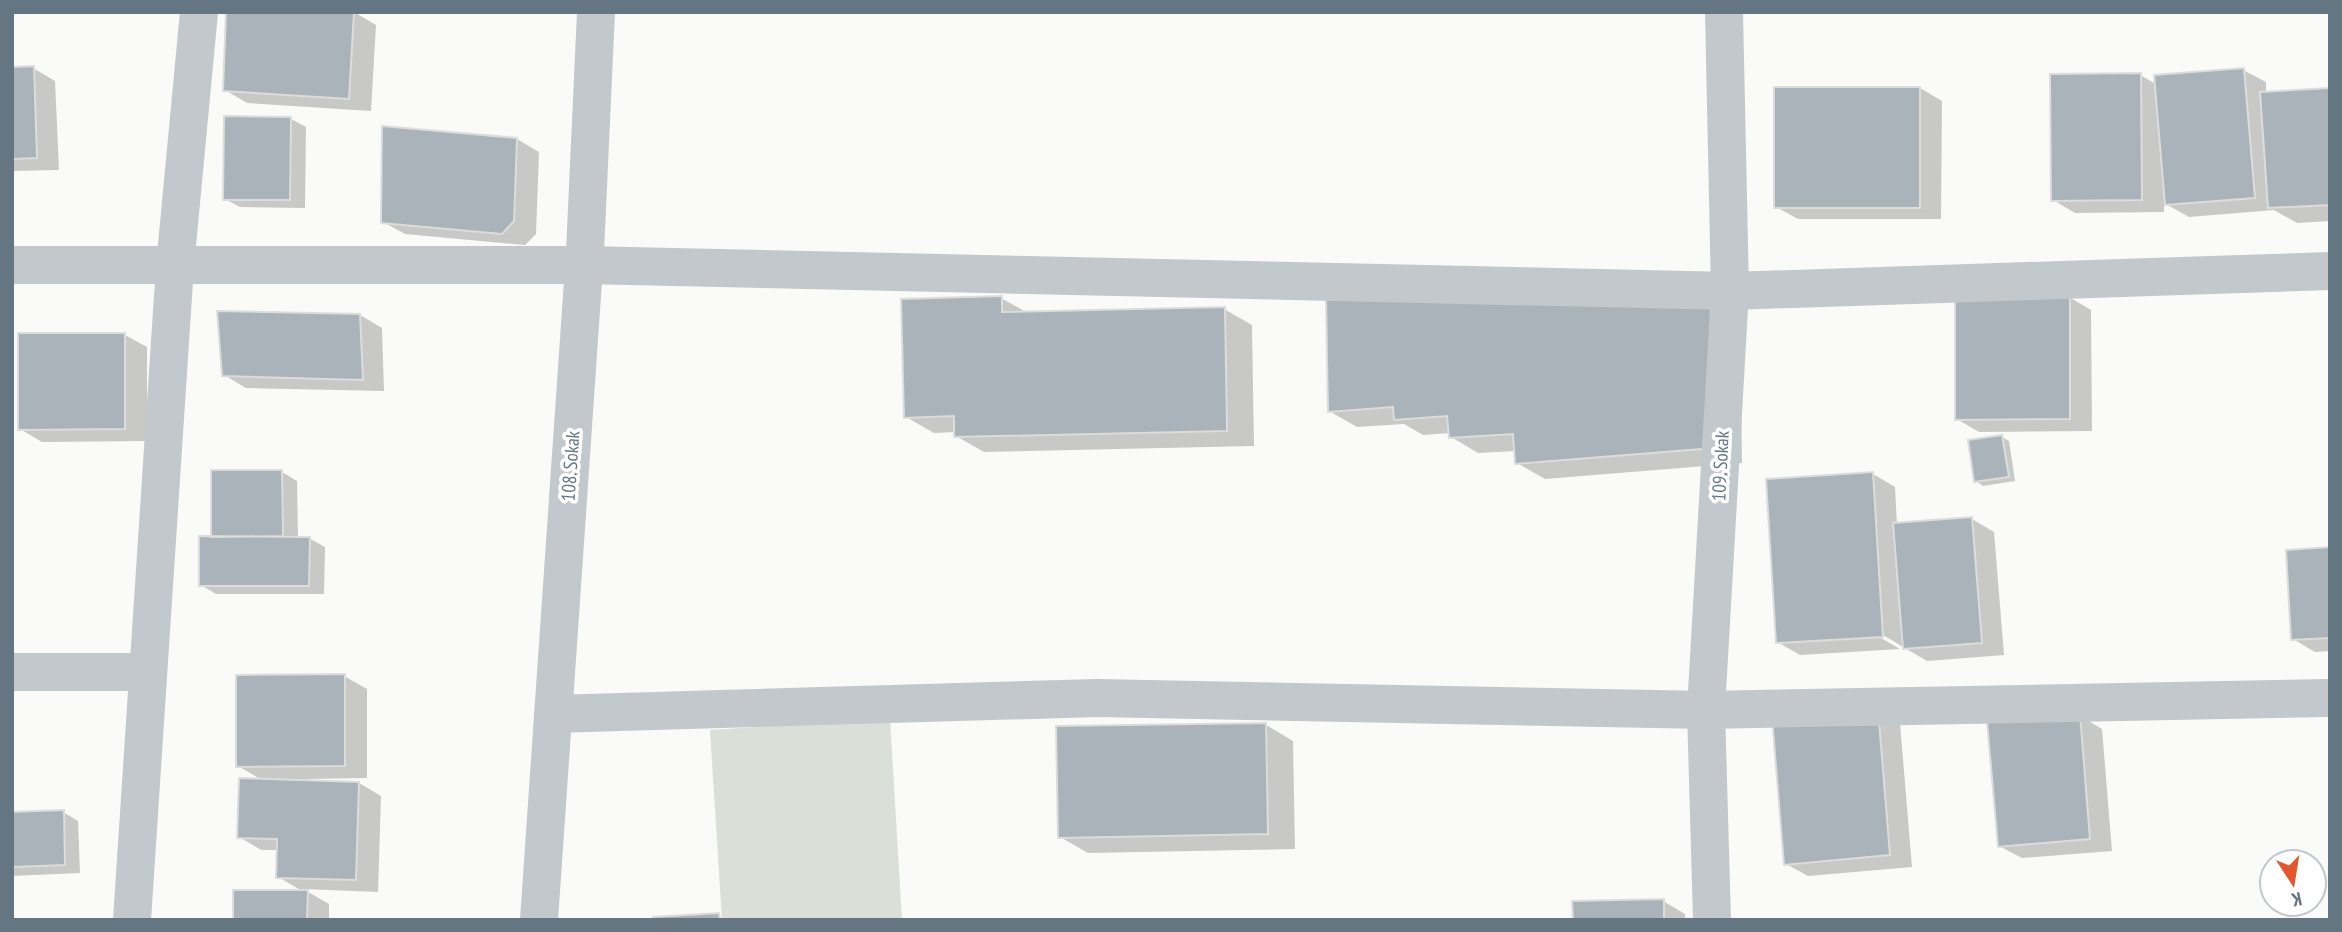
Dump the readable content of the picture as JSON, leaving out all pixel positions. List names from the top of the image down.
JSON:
{
  "streets": {
    "street": ["108. Sokak", "109. Sokak"]
  },
  "north": "bottom"
}
